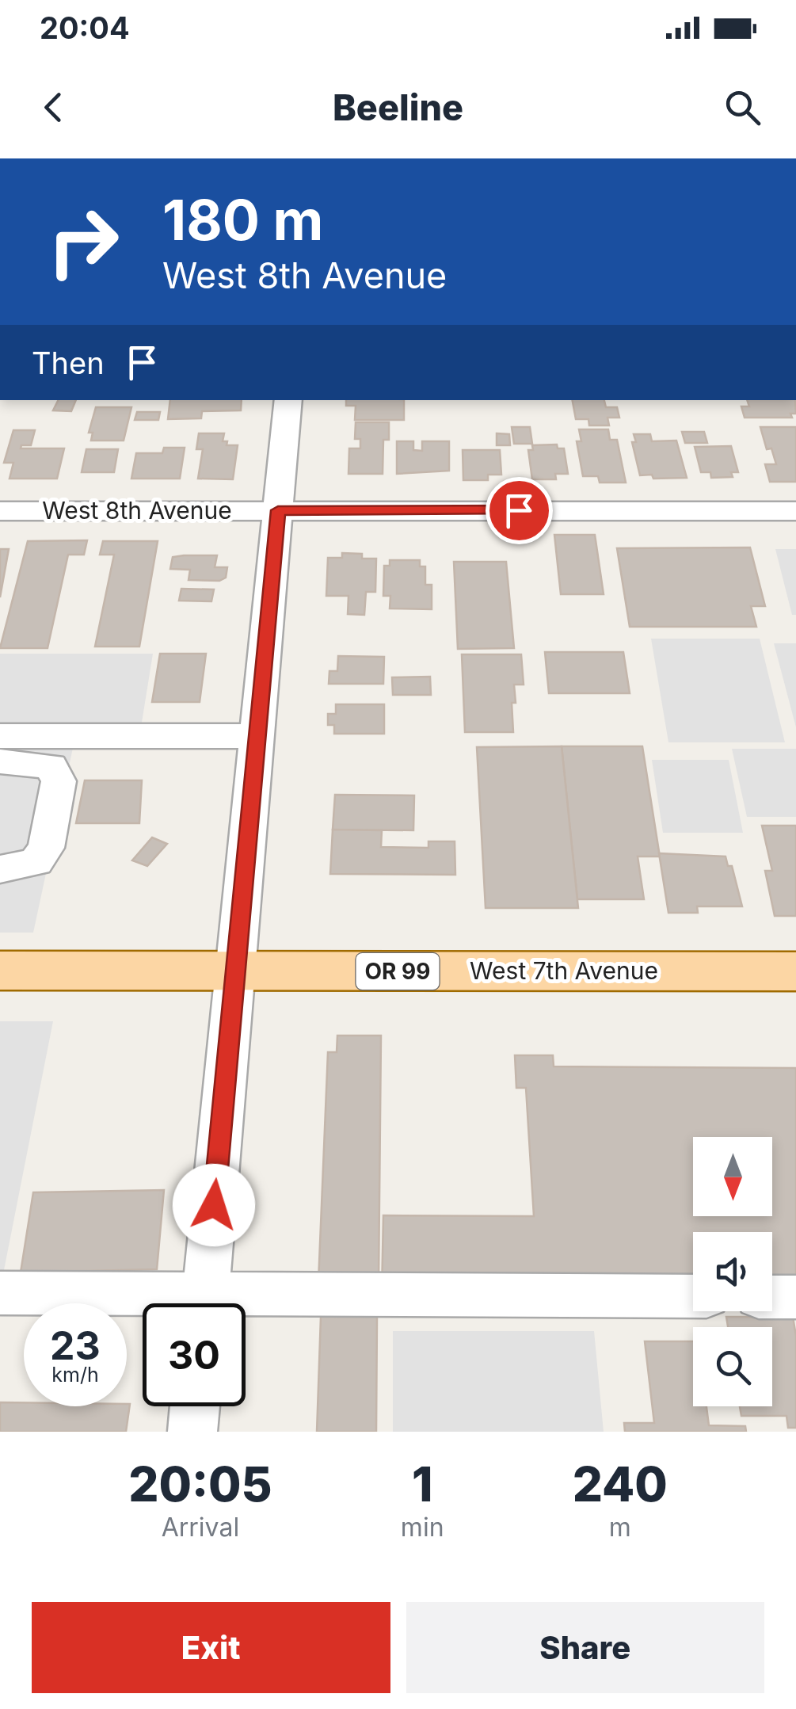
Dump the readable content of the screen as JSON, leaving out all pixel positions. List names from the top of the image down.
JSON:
{
  "streets": {
    "main road": ["OR 99", "West 7th Avenue"],
    "street": ["West 8th Avenue"]
  },
  "north": "bottom",
  "page": {
    "status": "20:04",
    "header": "Beeline",
    "turn": ["180 m", "West 8th Avenue"],
    "then": "Then",
    "speed": "23 km/h",
    "limit": "30",
    "eta": [
      "20:05",
      "Arrival",
      "1",
      "min",
      "240",
      "m"
    ],
    "buttons": ["Exit", "Share"]
  }
}
